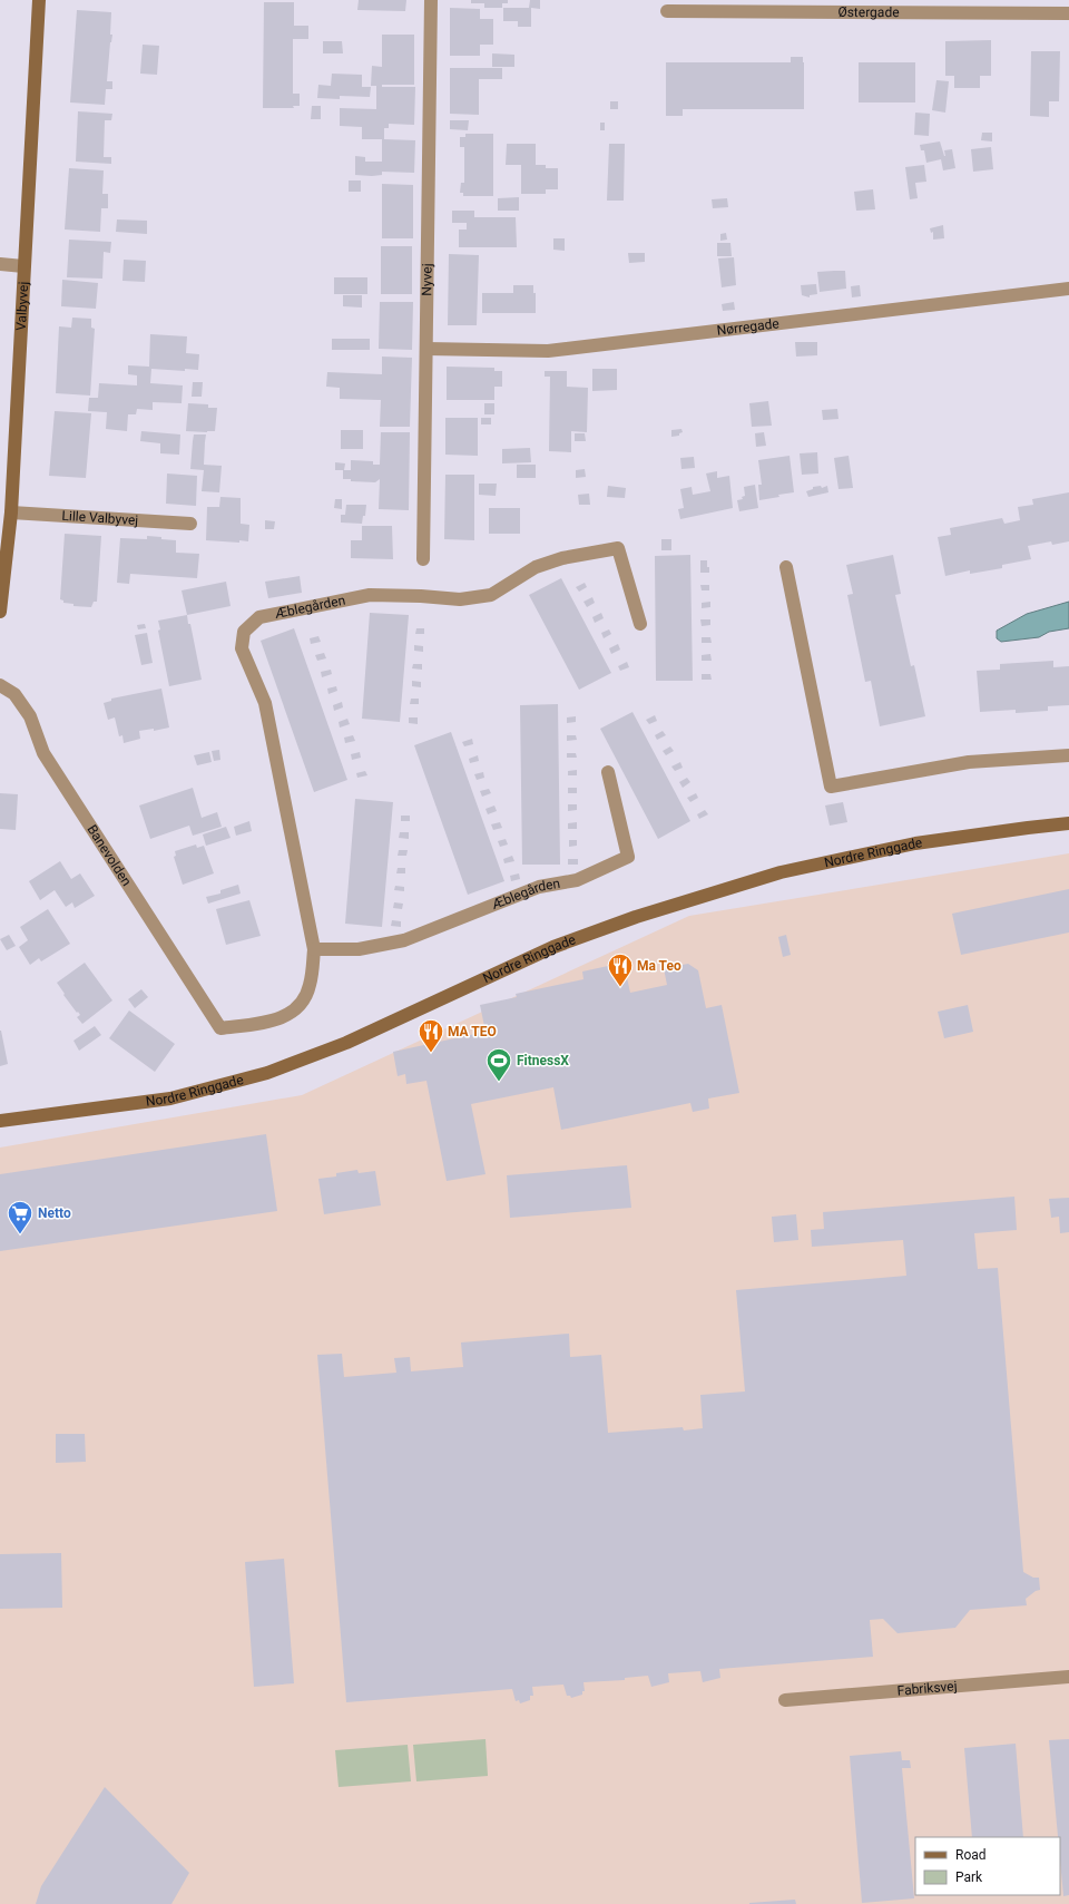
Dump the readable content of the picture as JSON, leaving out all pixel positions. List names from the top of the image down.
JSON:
{
  "streets": {
    "street": [
      "Østergade",
      "Nyvej",
      "Valbyvej",
      "Nørregade",
      "Lille Valbyvej",
      "Æblegården",
      "Nordre Ringgade",
      "Banevolden",
      "Fabriksvej"
    ]
  },
  "crossings": [
    ["Nyvej", "Nørregade"],
    ["Valbyvej", "Lille Valbyvej"],
    ["Æblegården", "Banevolden"]
  ],
  "places": {
    "restaurant": ["Ma Teo", "MA TEO"],
    "sports": ["FitnessX"],
    "supermarket": ["Netto"]
  },
  "legend": ["Road", "Park"]
}
